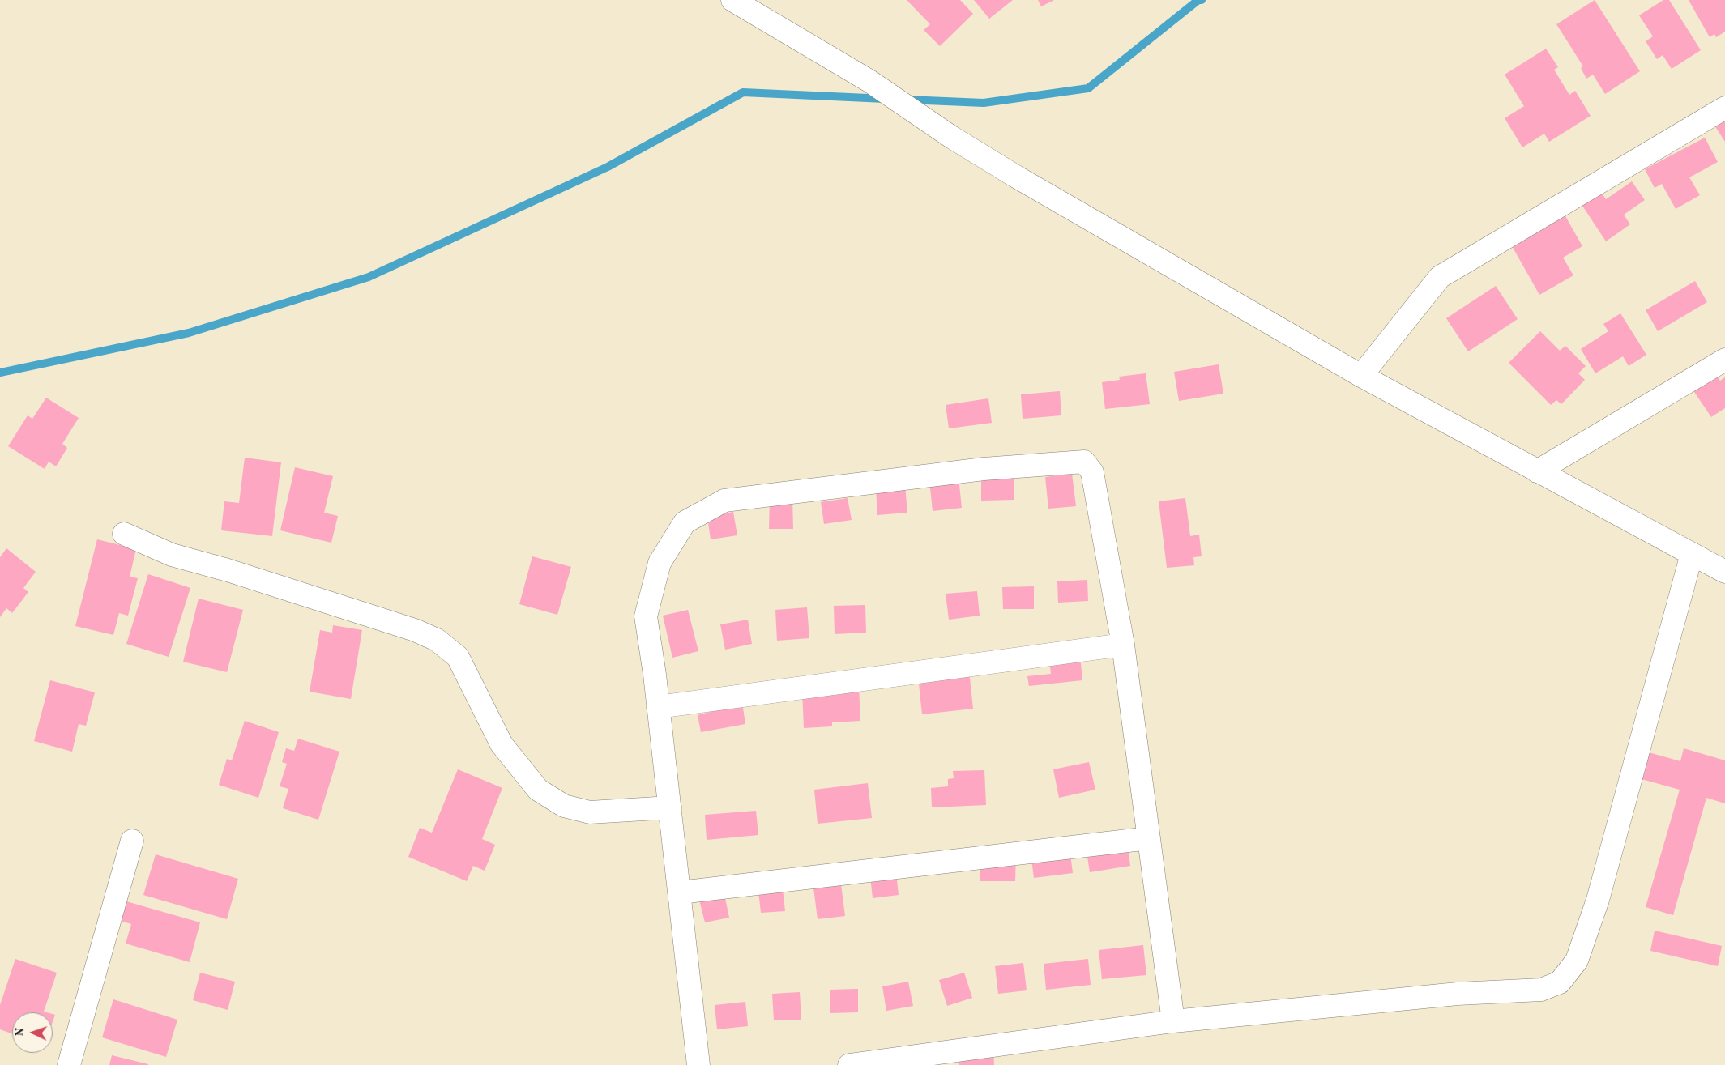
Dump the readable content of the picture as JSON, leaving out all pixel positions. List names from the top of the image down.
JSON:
{
  "north": "left"
}
